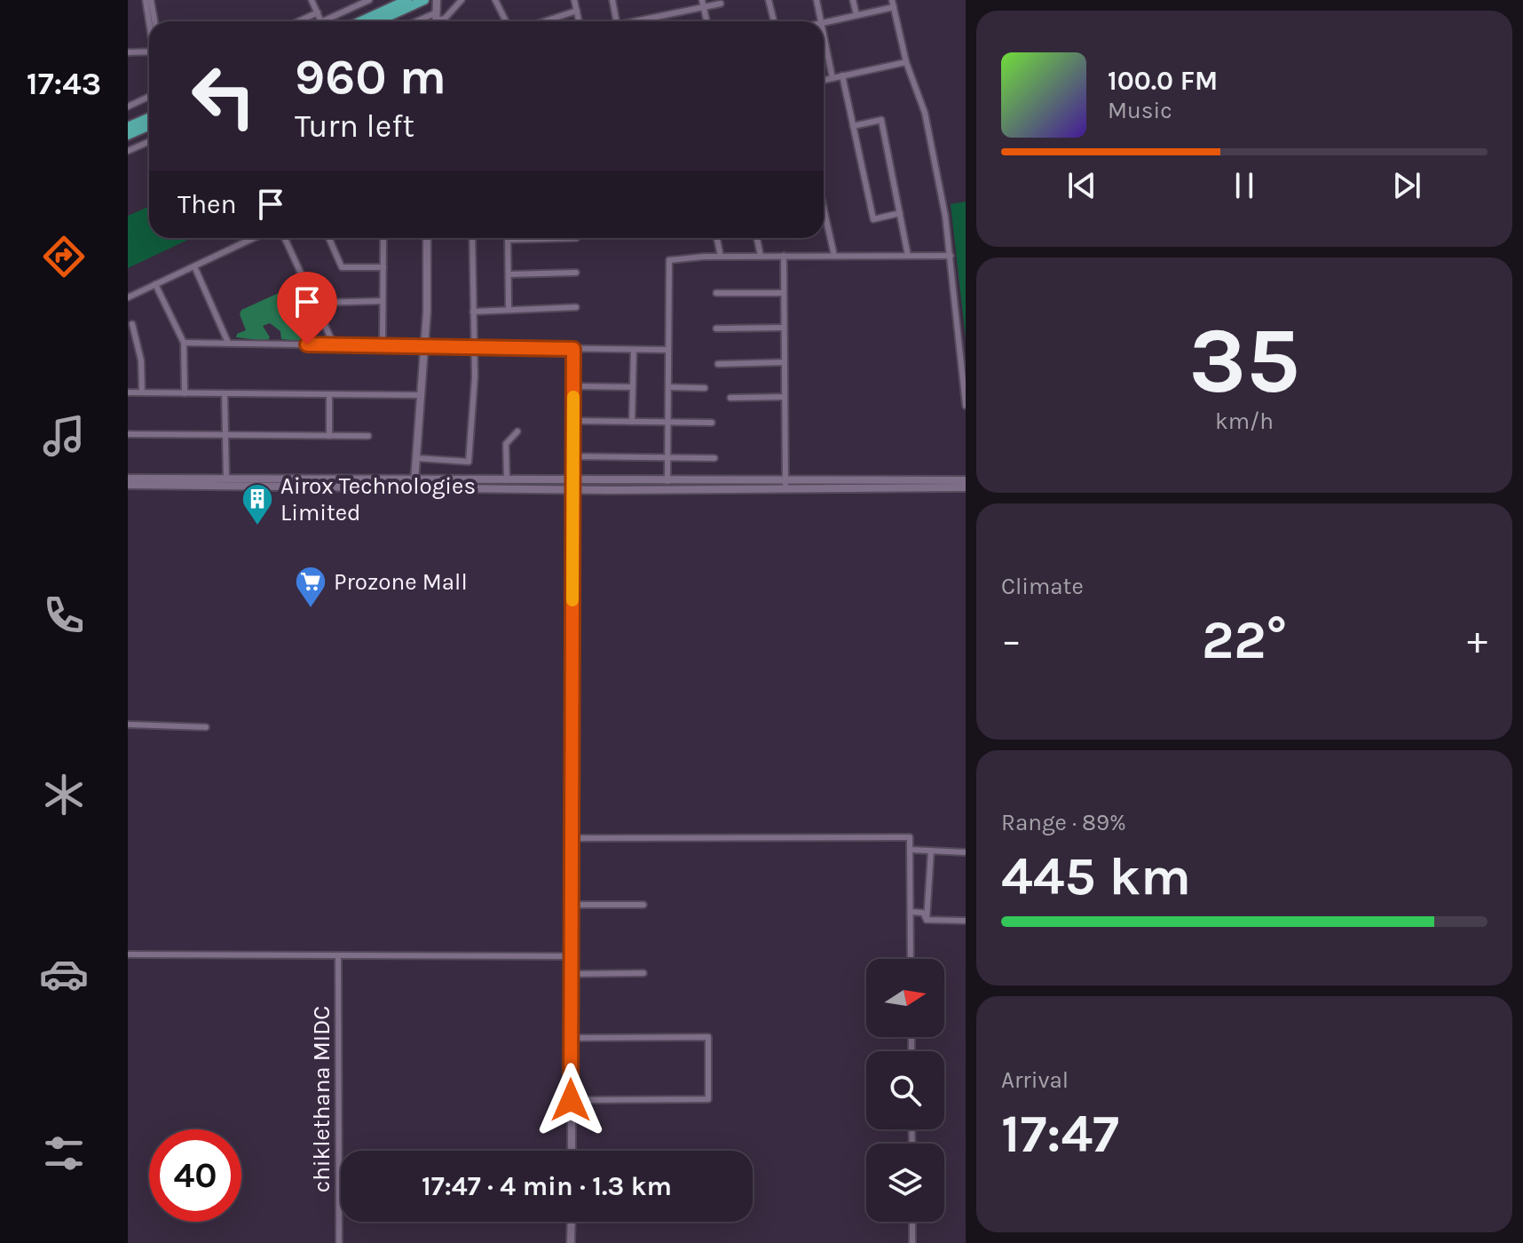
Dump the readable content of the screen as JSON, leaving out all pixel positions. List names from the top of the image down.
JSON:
{
  "streets": {
    "street": ["chiklethana MIDC"]
  },
  "places": {
    "building": ["Airox Technologies Limited"],
    "supermarket": ["Prozone Mall"]
  },
  "north": "right",
  "page": {
    "tabs": "17:43",
    "turn": ["960 m", "Turn left"],
    "song": ["100.0 FM", "Music"],
    "then": "Then",
    "tile": [
      ["35", "km/h"],
      "Climate",
      ["Range · 89%", "445 km"],
      ["Arrival", "17:47"]
    ],
    "heat": ["−", "22°", "+"],
    "limit": "40",
    "trip": "17:47 · 4 min · 1.3 km"
  }
}
